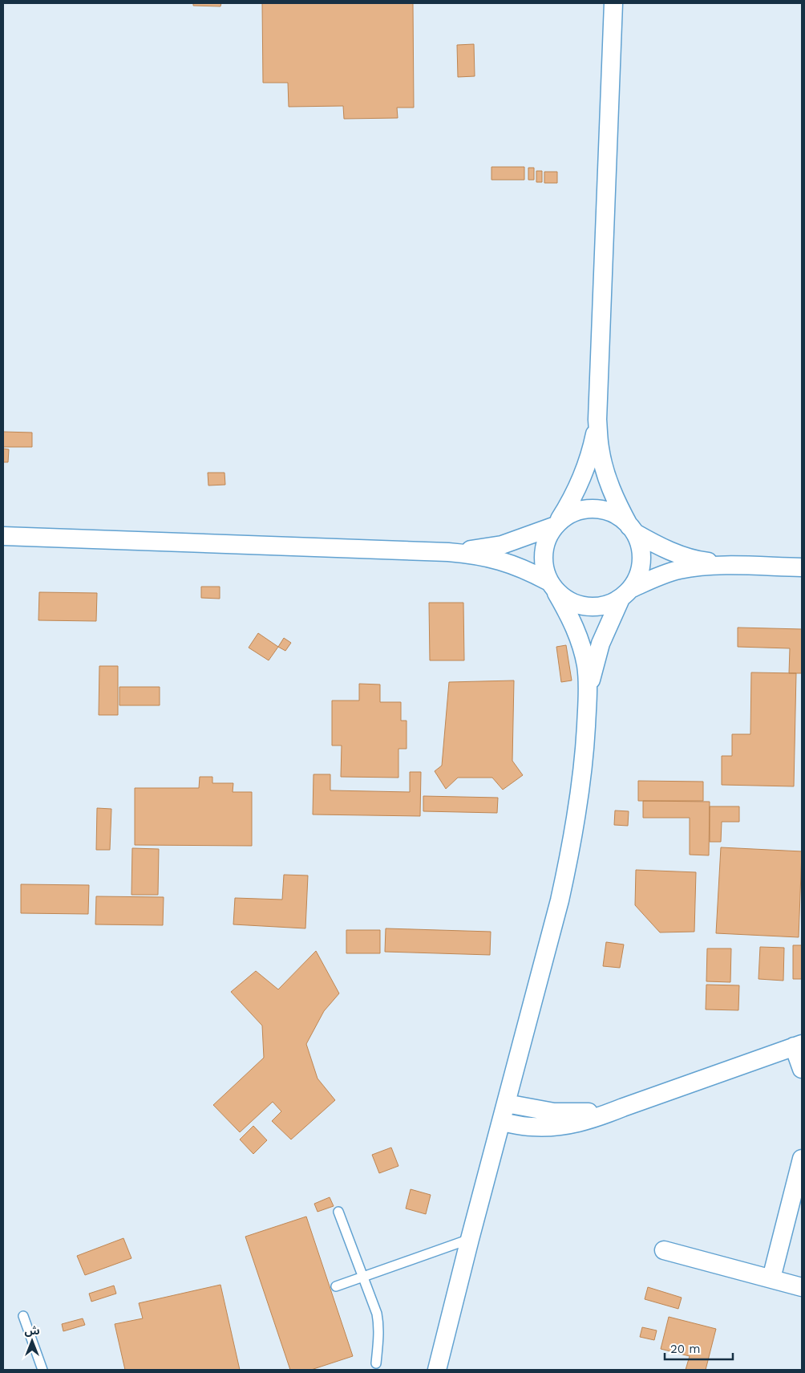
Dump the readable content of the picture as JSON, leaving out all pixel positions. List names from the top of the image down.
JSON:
{
  "scale_bar": "20 m",
  "north": "top"
}
